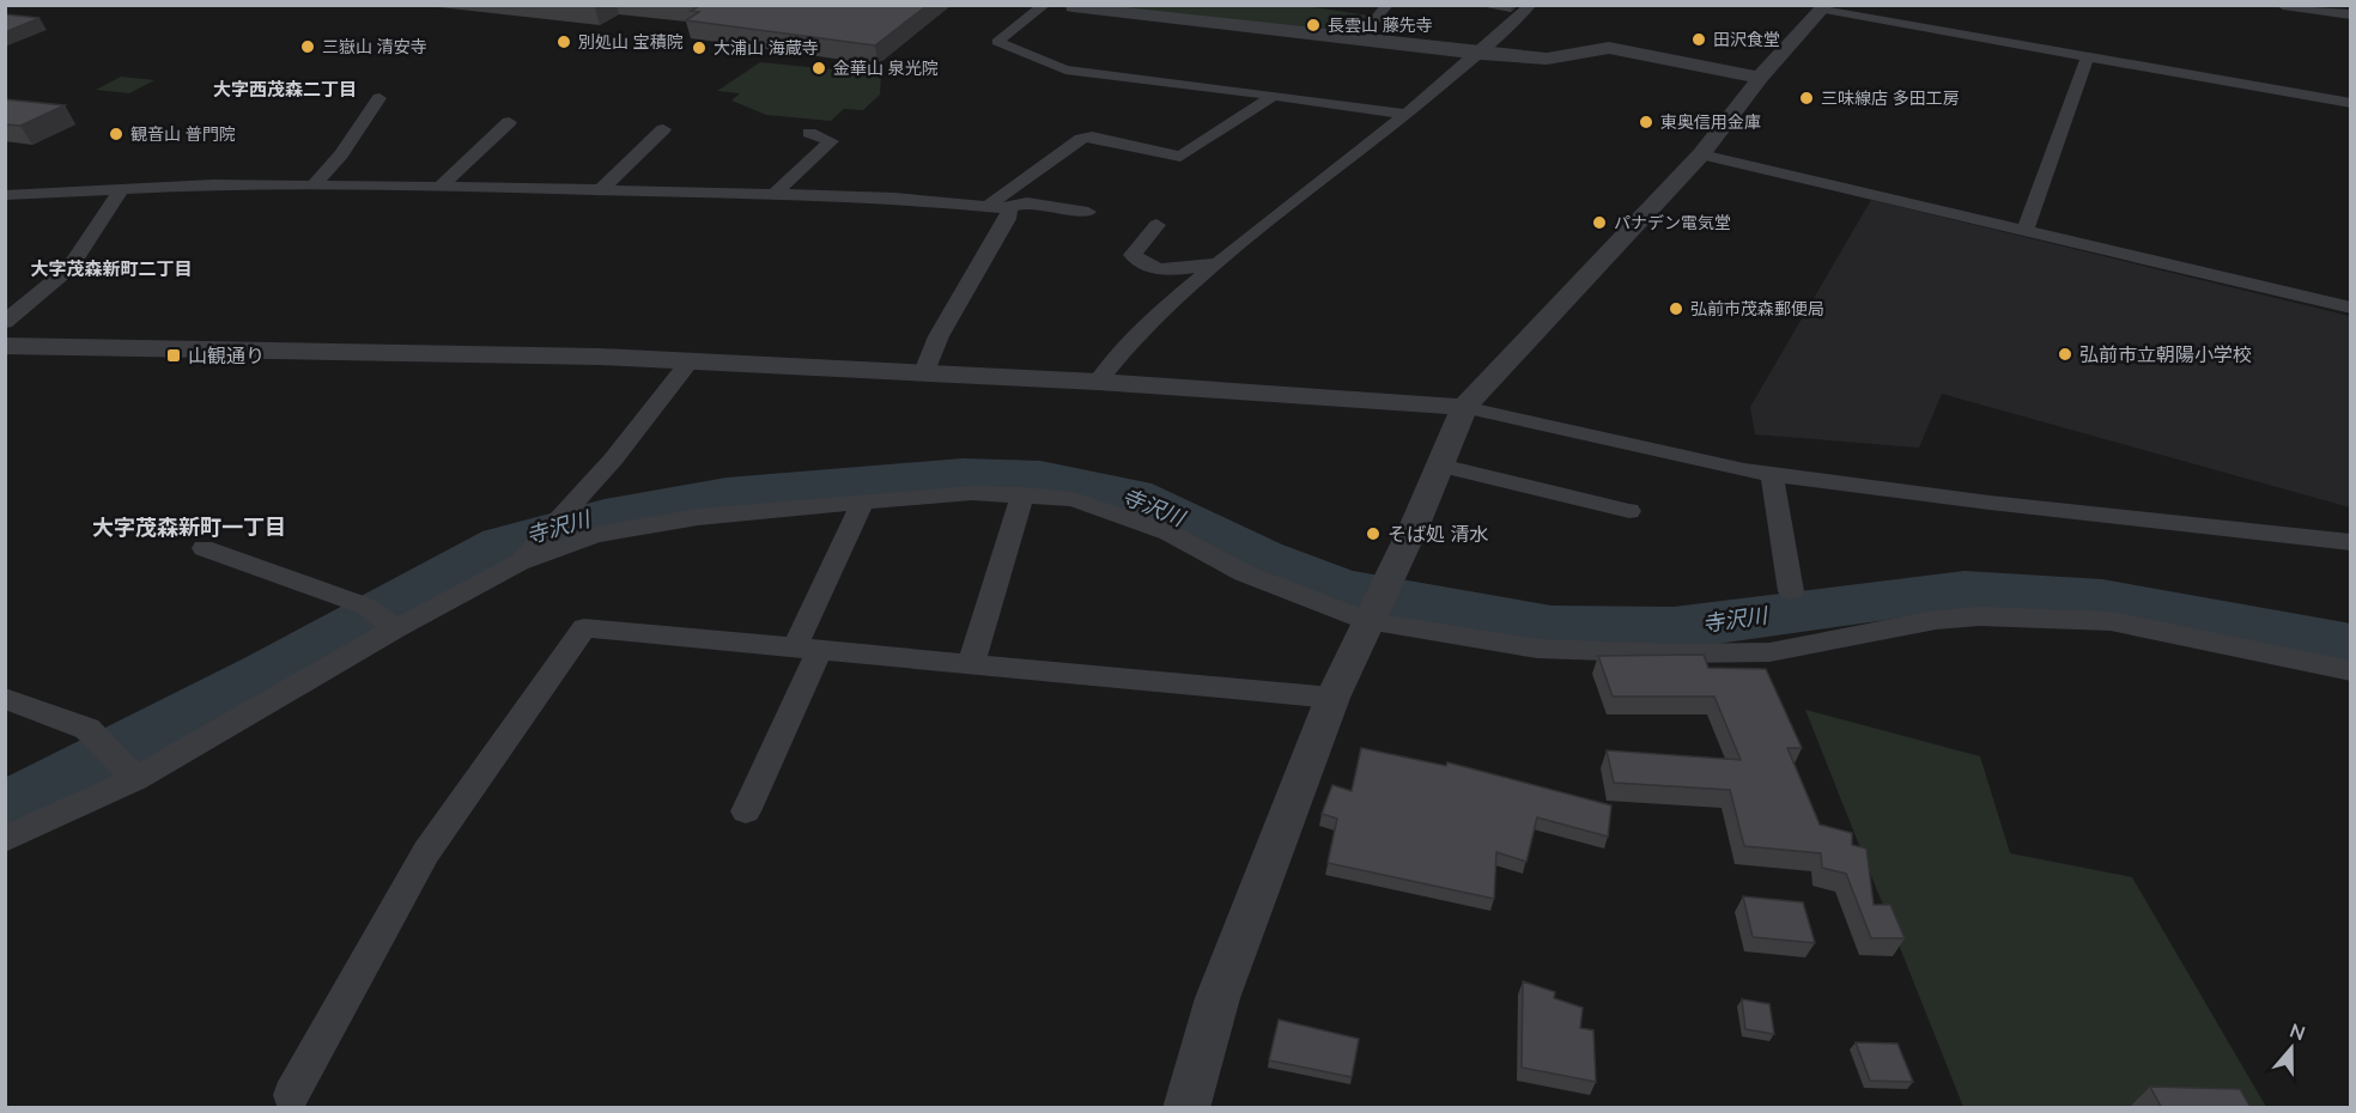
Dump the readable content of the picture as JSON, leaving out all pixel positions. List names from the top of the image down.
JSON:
{
  "districts": ["大字西茂森二丁目", "大字茂森新町二丁目", "大字茂森新町一丁目"],
  "water": ["寺沢川"],
  "places": {
    "other": [
      "長雲山 藤先寺",
      "田沢食堂",
      "別処山 宝積院",
      "三嶽山 清安寺",
      "大浦山 海蔵寺",
      "金華山 泉光院",
      "三味線店 多田工房",
      "東奥信用金庫",
      "観音山 普門院",
      "パナデン電気堂",
      "弘前市茂森郵便局",
      "弘前市立朝陽小学校",
      "そば処 清水"
    ],
    "transit": ["山観通り"]
  },
  "north": "top"
}
